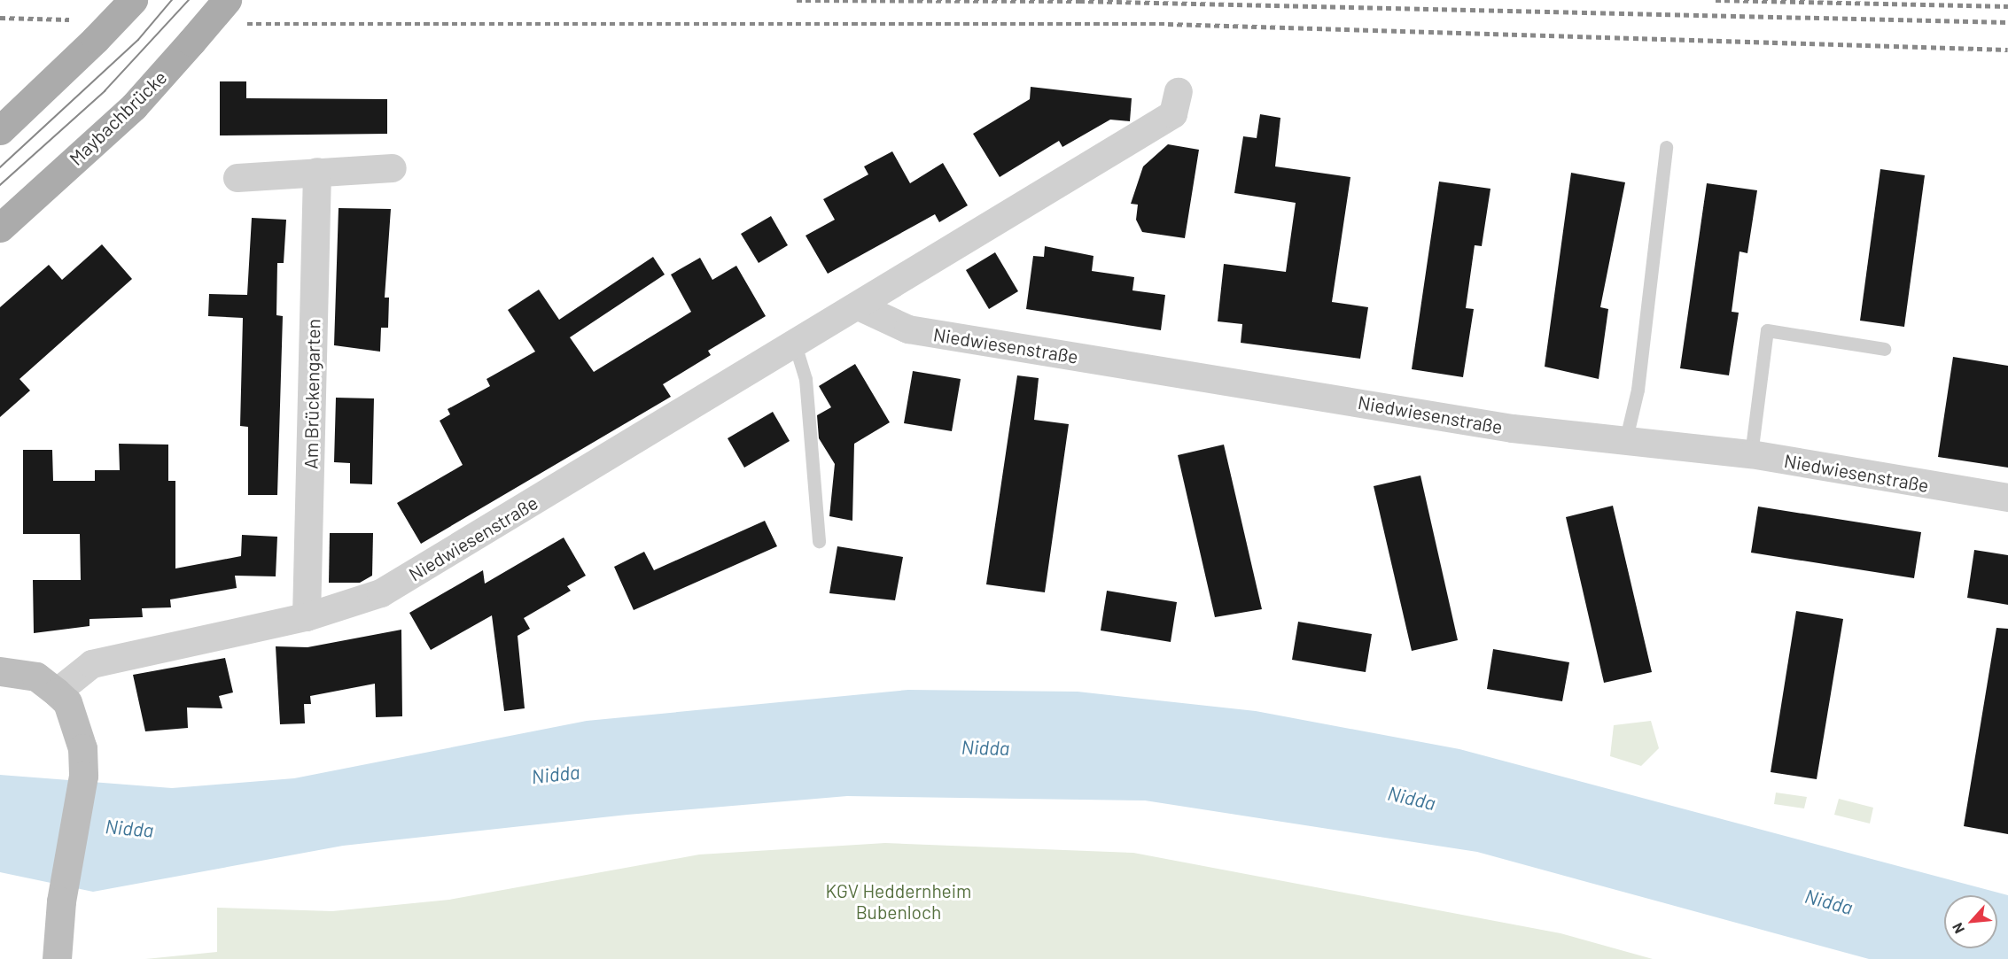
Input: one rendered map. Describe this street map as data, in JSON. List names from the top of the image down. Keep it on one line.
{"streets":{"main road":["Maybachbrücke"],"street":["Niedwiesenstraße","Am Brückengarten"]},"crossings":[["Niedwiesenstraße","Am Brückengarten"]],"water":["Nidda"],"parks":["KGV Heddernheim Bubenloch"],"north":"bottom left"}
